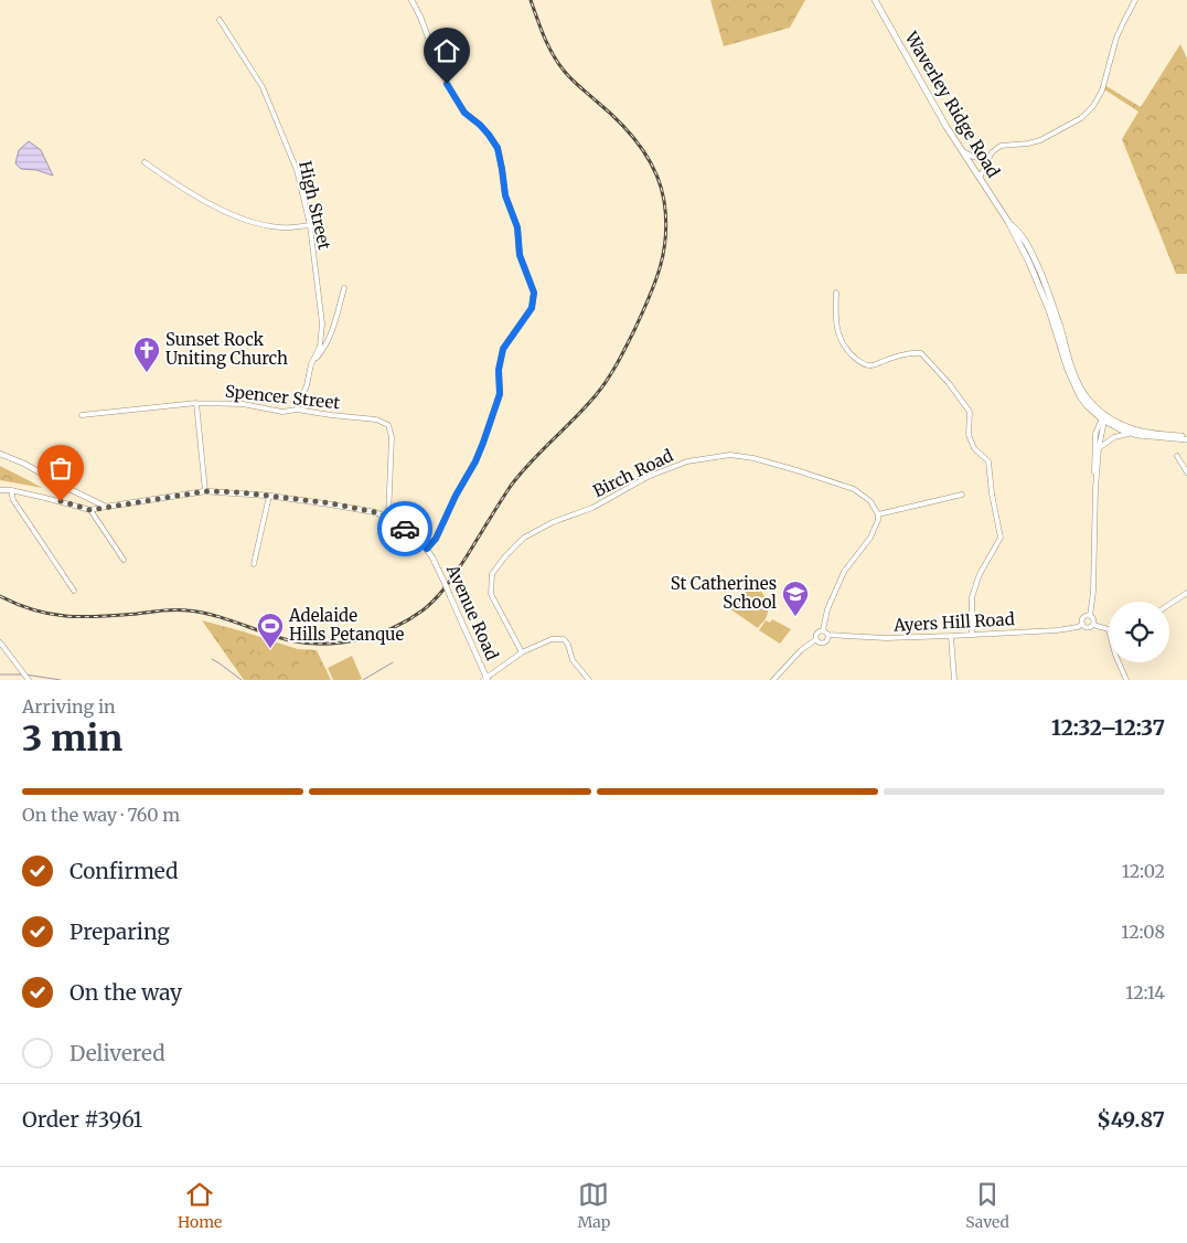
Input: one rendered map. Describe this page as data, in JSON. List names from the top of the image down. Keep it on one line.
{"streets":{"main road":["Waverley Ridge Road"],"street":["High Street","Spencer Street","Birch Road","Avenue Road","Ayers Hill Road"]},"crossings":[["High Street","Spencer Street"],["Spencer Street","Avenue Road"]],"places":{"church":["Sunset Rock Uniting Church"],"school or university":["St Catherines School"],"sports":["Adelaide Hills Petanque"]},"page":{"heading":["3 min","Arriving in","12:32–12:37"],"panel":["Order #3961","$49.87"],"bar":"On the way · 760 m","list":[["Confirmed","12:02"],["Preparing","12:08"],["On the way","12:14"],"Delivered"],"tabs":["Home","Map","Saved"]}}
